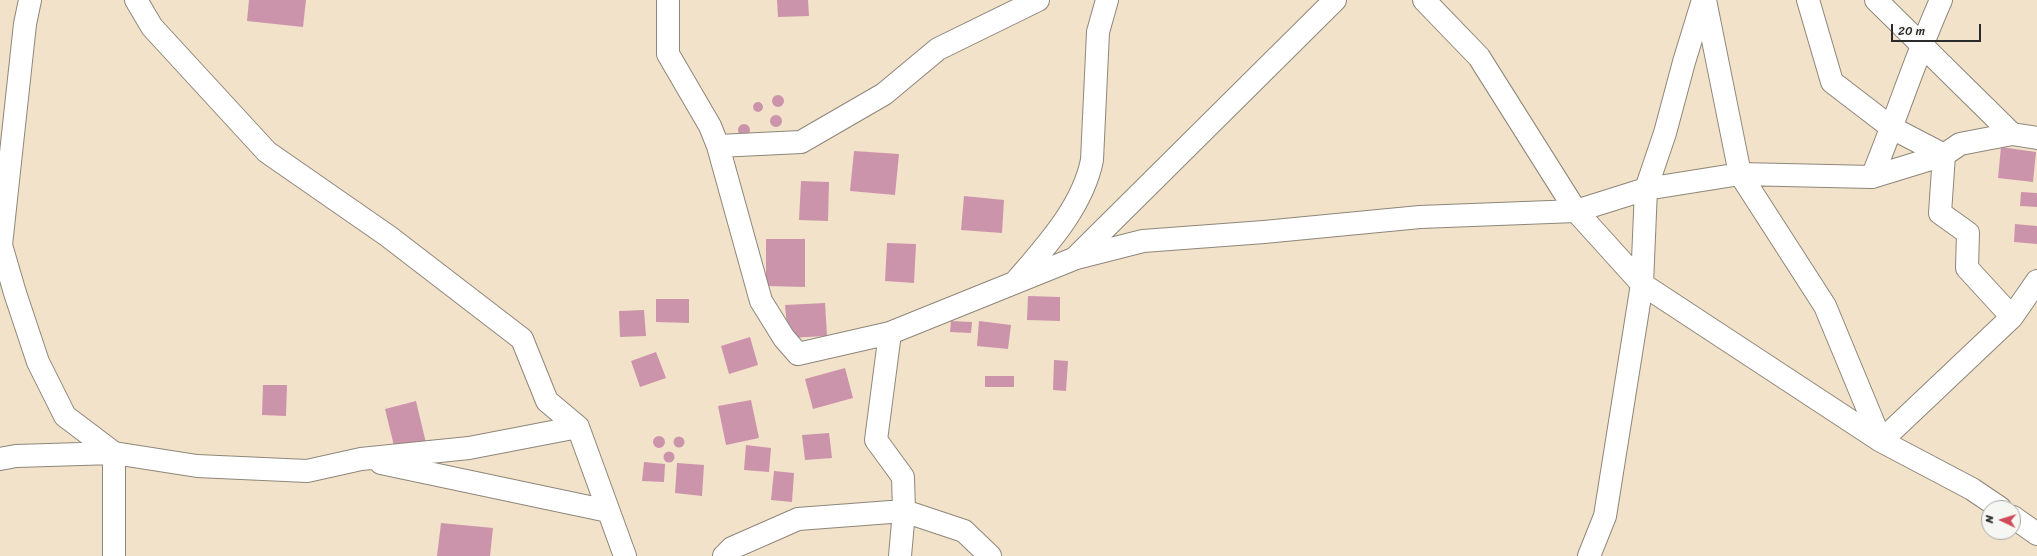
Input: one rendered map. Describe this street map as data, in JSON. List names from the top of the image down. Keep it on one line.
{"scale_bar":"20 m","north":"left"}
